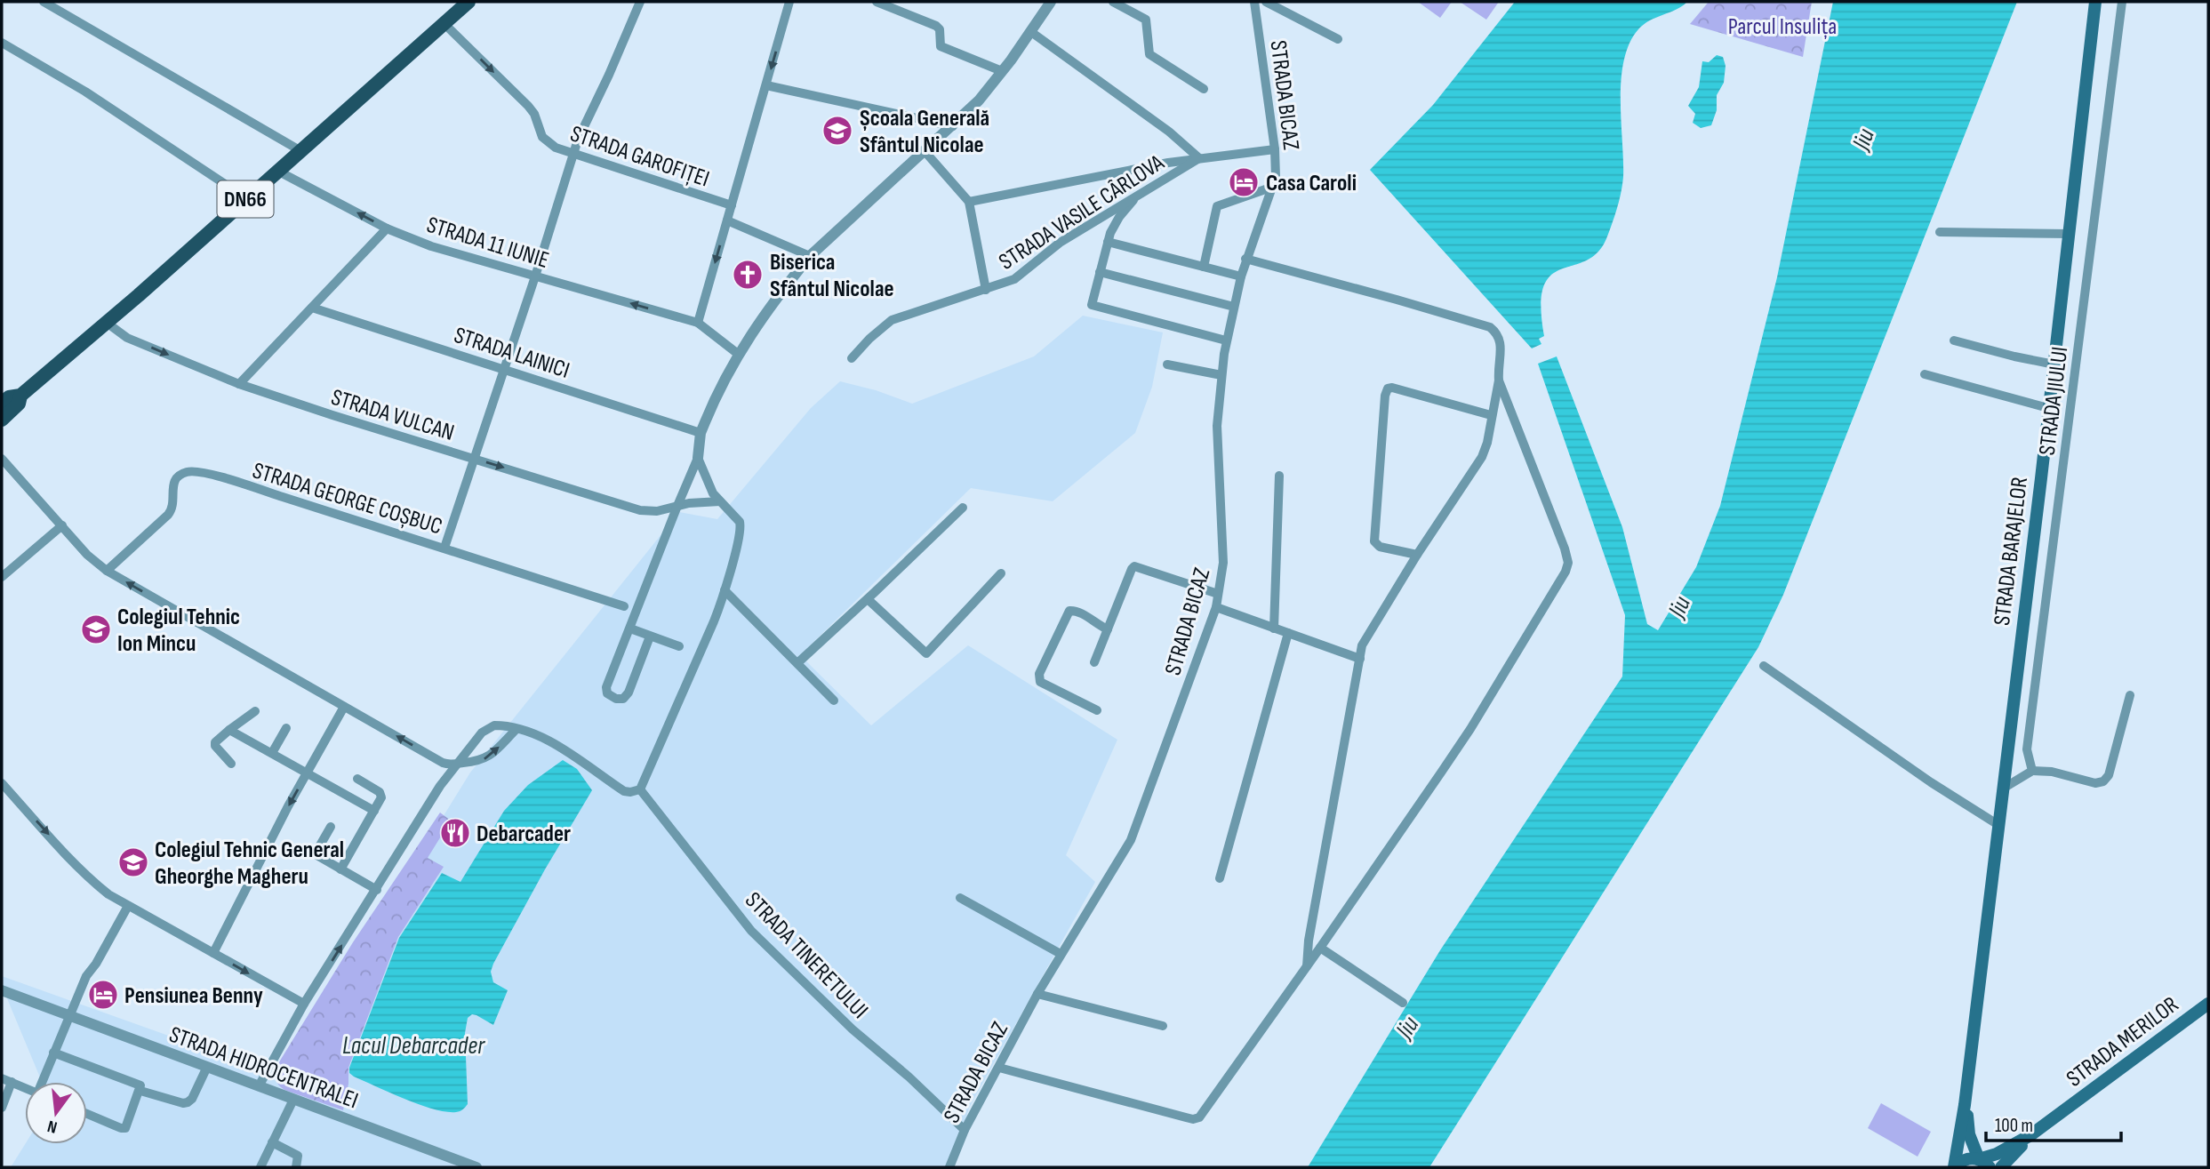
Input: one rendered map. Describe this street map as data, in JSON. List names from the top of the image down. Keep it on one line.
{"streets":{"main road":["DN66","STRADA BARAJELOR","STRADA MERILOR"],"street":["STRADA BICAZ","STRADA GAROFIȚEI","STRADA VASILE CÂRLOVA","STRADA 11 IUNIE","STRADA LAINICI","STRADA JIULUI","STRADA VULCAN","STRADA GEORGE COȘBUC","STRADA TINERETULUI","STRADA HIDROCENTRALEI"]},"crossings":[["STRADA BICAZ","STRADA TINERETULUI"],["STRADA GAROFIȚEI","DN66"],["DN66","STRADA 11 IUNIE"],["DN66","STRADA VULCAN"],["STRADA BARAJELOR","STRADA MERILOR"]],"one_way":["STRADA GAROFIȚEI","STRADA 11 IUNIE","STRADA VULCAN"],"water":["Jiu","Lacul Debarcader"],"parks":["Parcul Insulița"],"places":{"school or university":["Școala Generală Sfântul Nicolae","Colegiul Tehnic Ion Mincu","Colegiul Tehnic General Gheorghe Magheru"],"hotel":["Casa Caroli","Pensiunea Benny"],"church":["Biserica Sfântul Nicolae"],"restaurant":["Debarcader"]},"scale_bar":"100 m","north":"bottom"}
